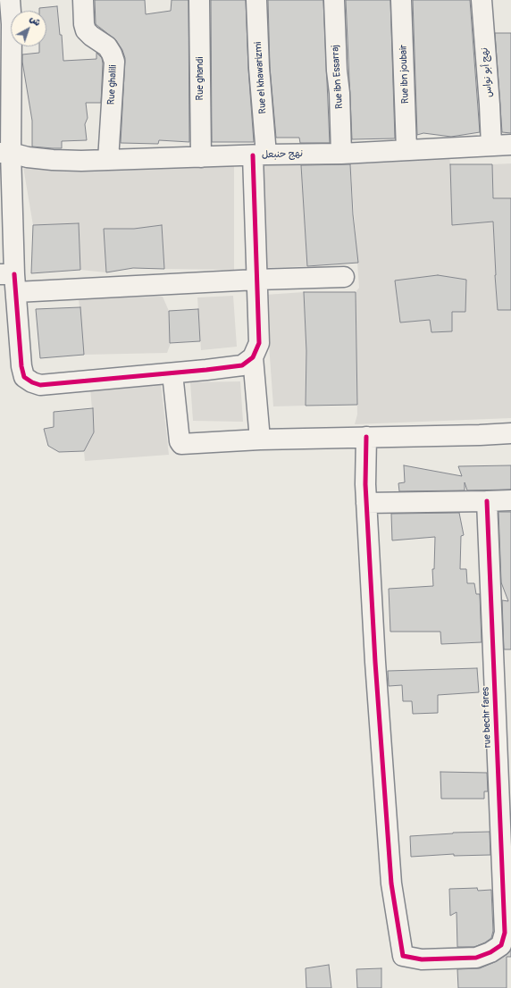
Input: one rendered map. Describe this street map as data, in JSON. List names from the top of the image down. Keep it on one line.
{"streets":{"street":["نهج أبو نواس","Rue ibn joubair","Rue ibn Essarraj","Rue el khawarizmi","Rue ghandi","Rue ghalili","نهج حنبعل","rue bechr fares"]},"crossings":[["نهج أبو نواس","نهج حنبعل"],["Rue ibn joubair","نهج حنبعل"],["Rue ibn Essarraj","نهج حنبعل"],["Rue el khawarizmi","نهج حنبعل"],["Rue ghandi","نهج حنبعل"],["Rue ghalili","نهج حنبعل"]],"north":"top right"}
